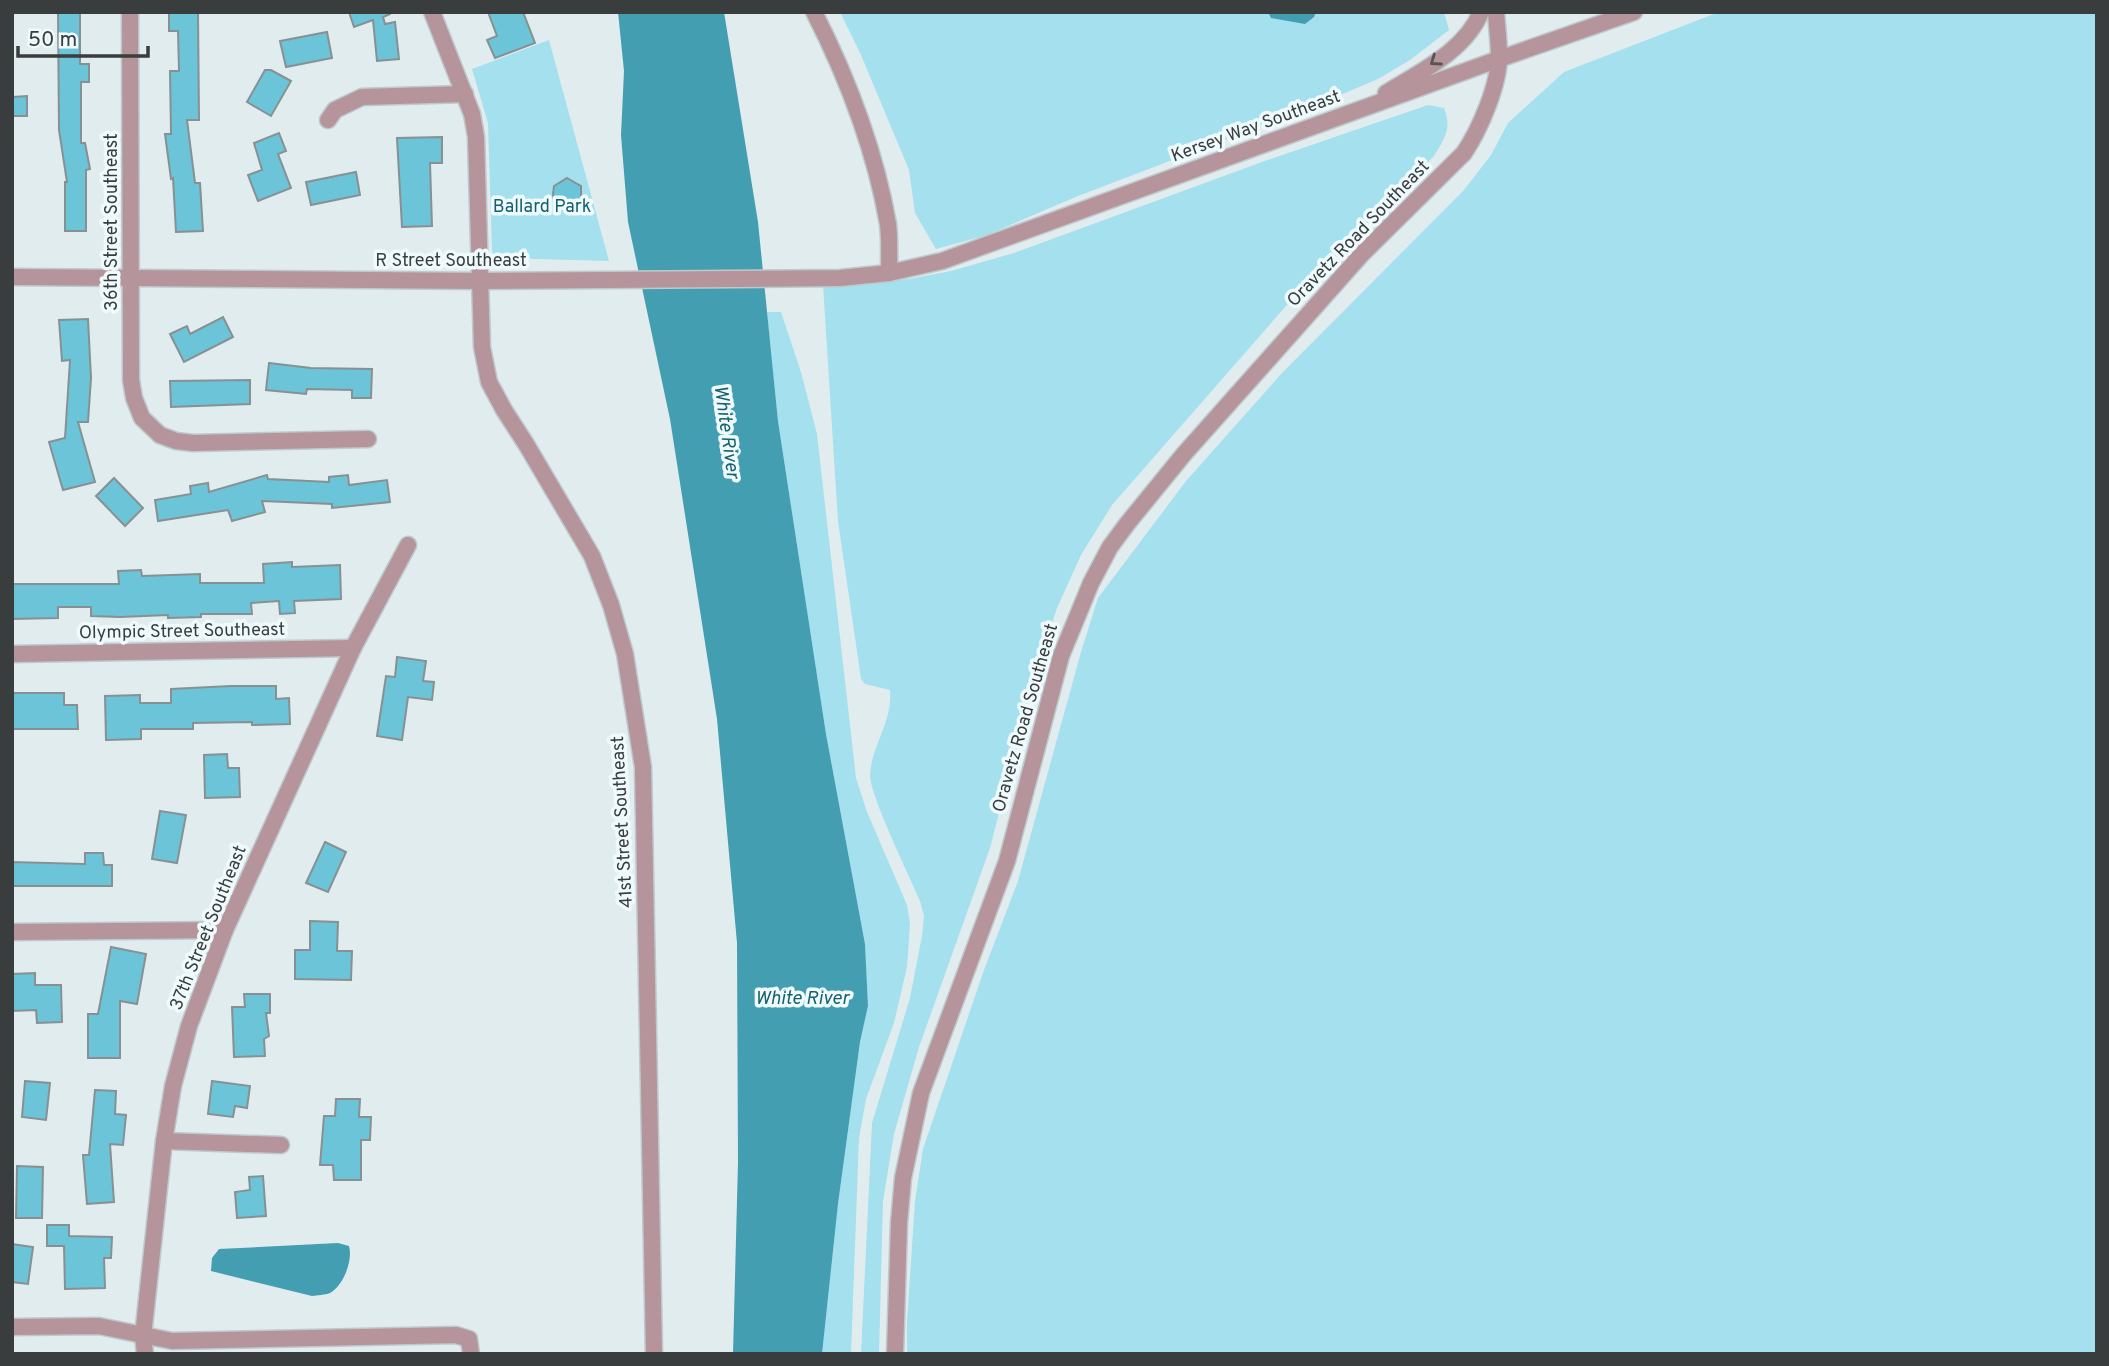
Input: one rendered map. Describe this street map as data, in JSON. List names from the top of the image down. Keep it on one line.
{"streets":{"street":["Kersey Way Southeast","36th Street Southeast","Oravetz Road Southeast","R Street Southeast","Olympic Street Southeast","41st Street Southeast","37th Street Southeast"]},"crossings":[["Kersey Way Southeast","Oravetz Road Southeast"],["Kersey Way Southeast","R Street Southeast"],["36th Street Southeast","R Street Southeast"],["R Street Southeast","41st Street Southeast"],["Olympic Street Southeast","37th Street Southeast"]],"water":["White River"],"parks":["Ballard Park"],"scale_bar":"50 m"}
